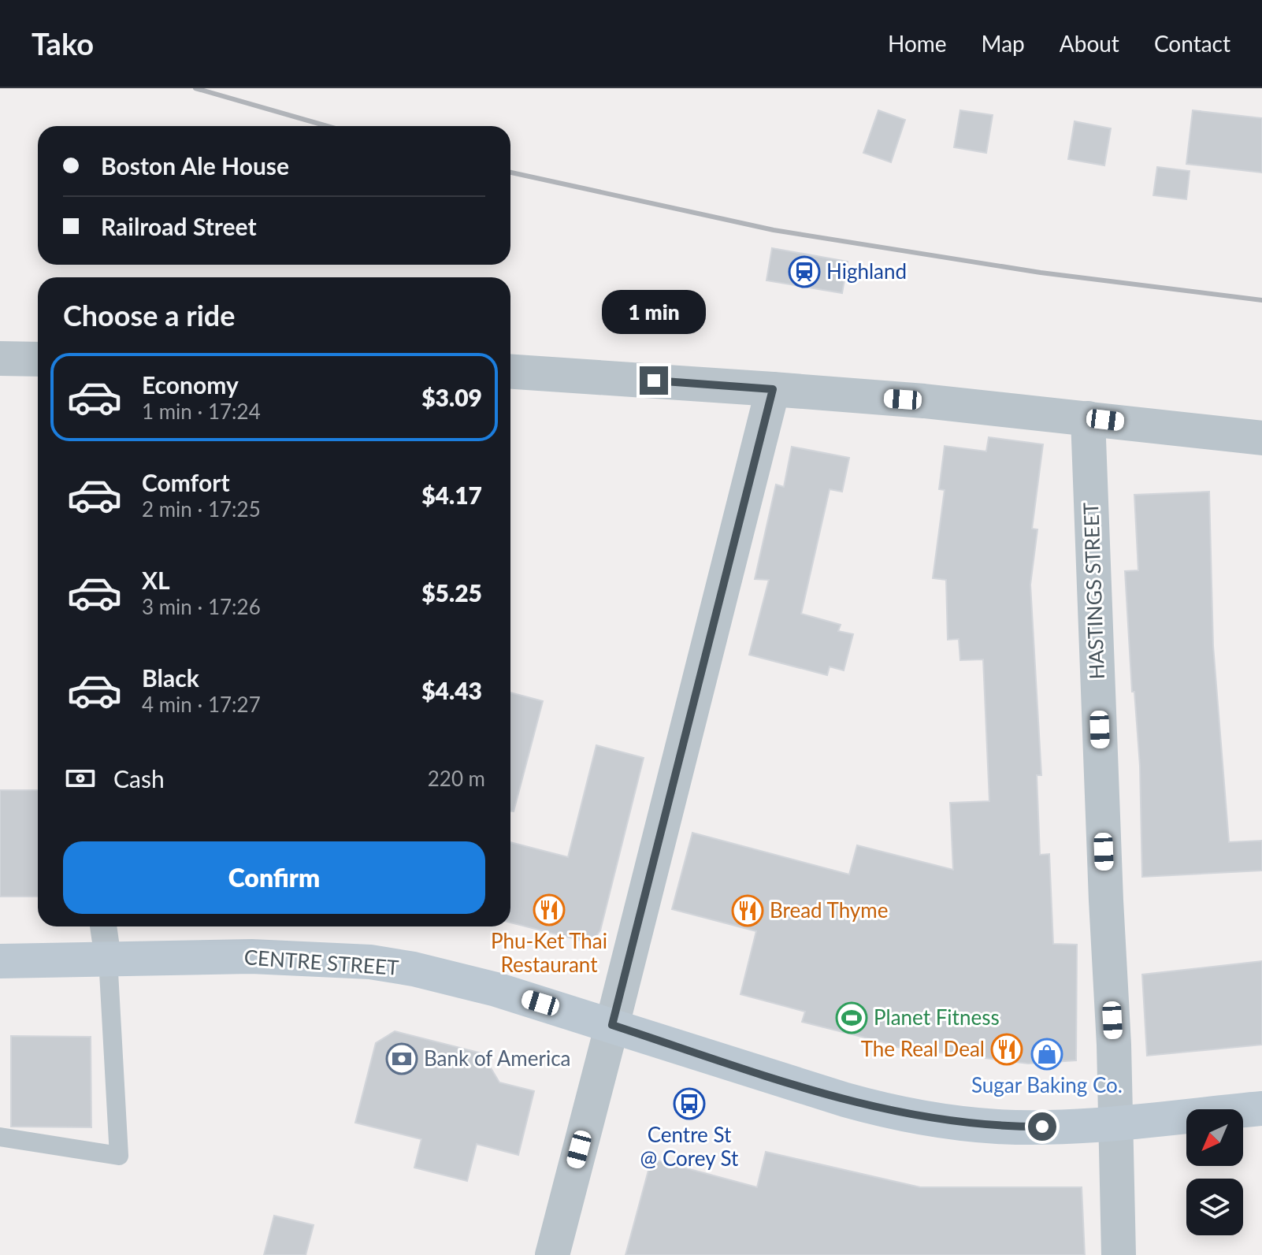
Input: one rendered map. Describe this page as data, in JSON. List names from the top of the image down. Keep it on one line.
{"streets":{"main road":["CENTRE STREET"],"street":["HASTINGS STREET"]},"crossings":[["HASTINGS STREET","CENTRE STREET"]],"places":{"station":["Highland"],"restaurant":["Phu-Ket Thai Restaurant","Bread Thyme","The Real Deal"],"sports":["Planet Fitness"],"shop":["Sugar Baking Co."],"bank":["Bank of America"],"bus stop":["Centre St @ Corey St"]},"north":"bottom left","page":{"header":"Tako","nav":["Home","Map","About","Contact"],"banner":["Boston Ale House","Railroad Street"],"heading":"Choose a ride","bubble":"1 min","list":[{"name":"Economy","note":"1 min · 17:24","value":"$3.09"},{"name":"Comfort","note":"2 min · 17:25","value":"$4.17"},{"name":"XL","note":"3 min · 17:26","value":"$5.25"},{"name":"Black","note":"4 min · 17:27","value":"$4.43"}],"pay":["Cash","220 m"],"buttons":"Confirm"}}
